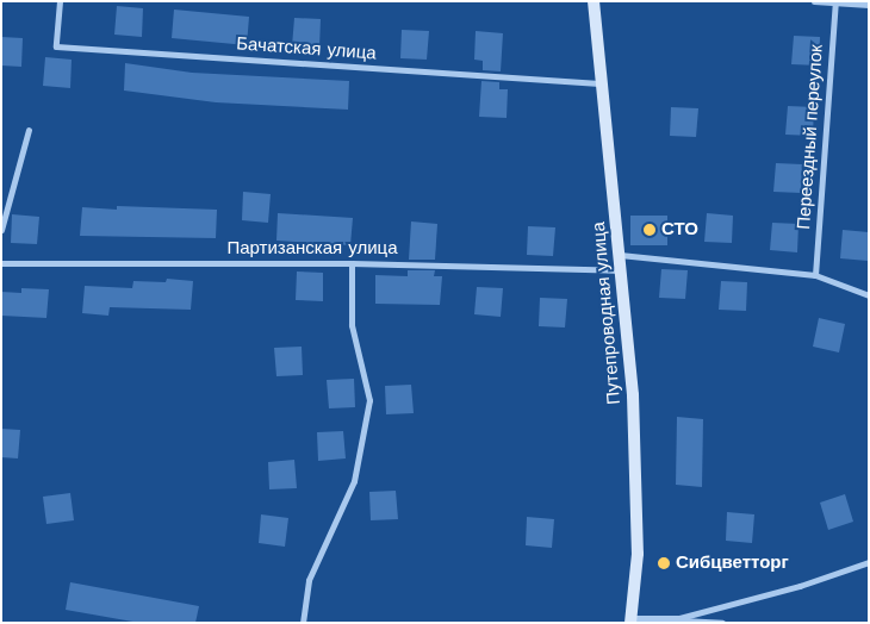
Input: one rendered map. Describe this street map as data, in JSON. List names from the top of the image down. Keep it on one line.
{"streets":{"main road":["Путепроводная улица"],"street":["Бачатская улица","Переездный переулок","Партизанская улица"]},"crossings":[["Бачатская улица","Путепроводная улица"],["Партизанская улица","Путепроводная улица"]],"places":["СТО","Сибцветторг"]}
